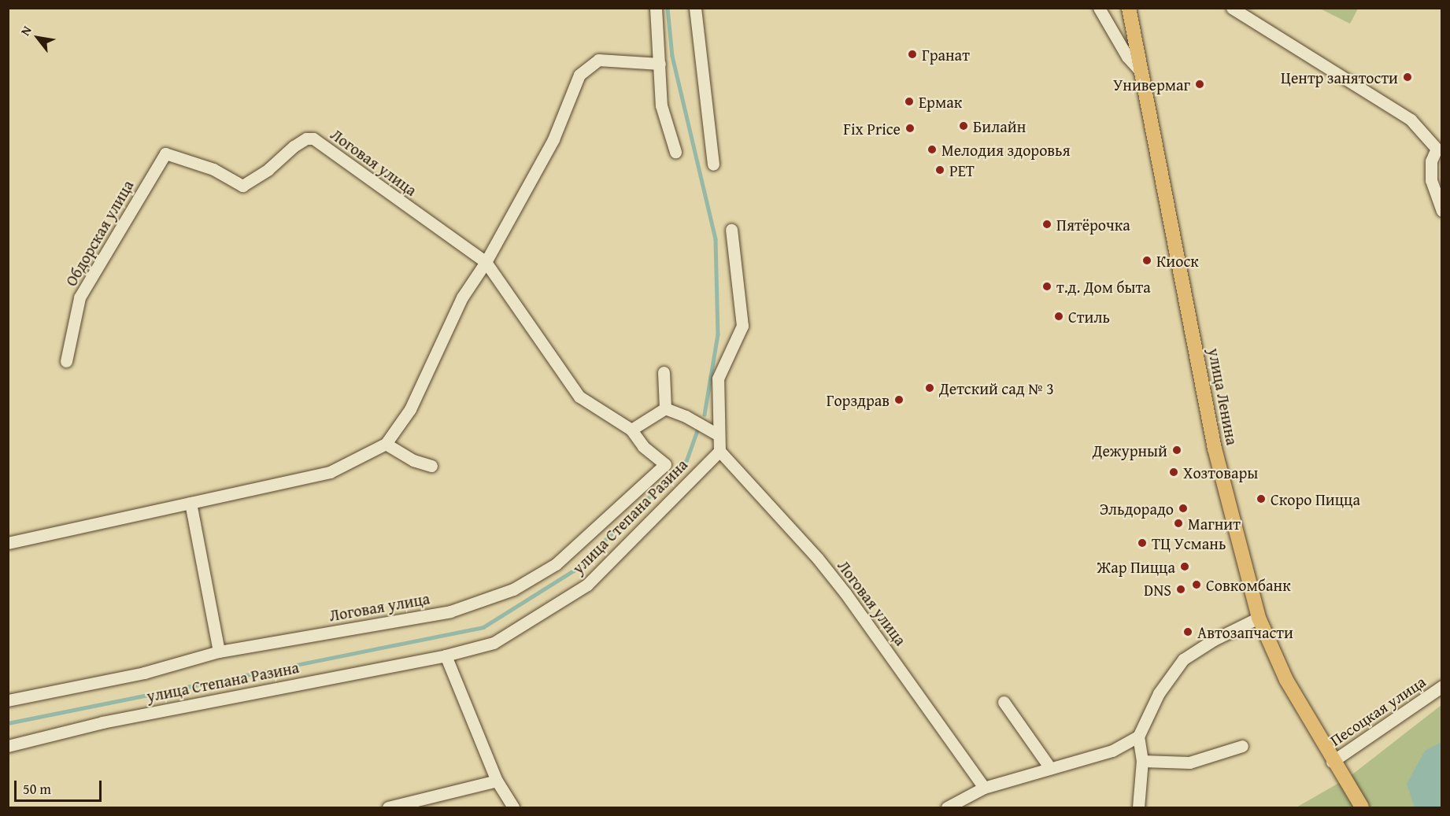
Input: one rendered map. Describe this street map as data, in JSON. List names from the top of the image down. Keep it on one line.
{"streets":{"main road":["улица Ленина"],"street":["Логовая улица","Обдорская улица","улица Степана Разина","Песоцкая улица"]},"crossings":[["Логовая улица","Обдорская улица"],["Логовая улица","улица Степана Разина"],["улица Ленина","Песоцкая улица"]],"places":["Гранат","Центр занятости","Универмаг","Ермак","Билайн","Fix Price","Мелодия здоровья","РЕТ","Пятёрочка","Киоск","т.д. Дом быта","Стиль","Детский сад № 3","Горздрав","Дежурный","Хозтовары","Скоро Пицца","Эльдорадо","Магнит","ТЦ Усмань","Жар Пицца","Совкомбанк","DNS","Автозапчасти"],"scale_bar":"50 m","north":"top left"}
